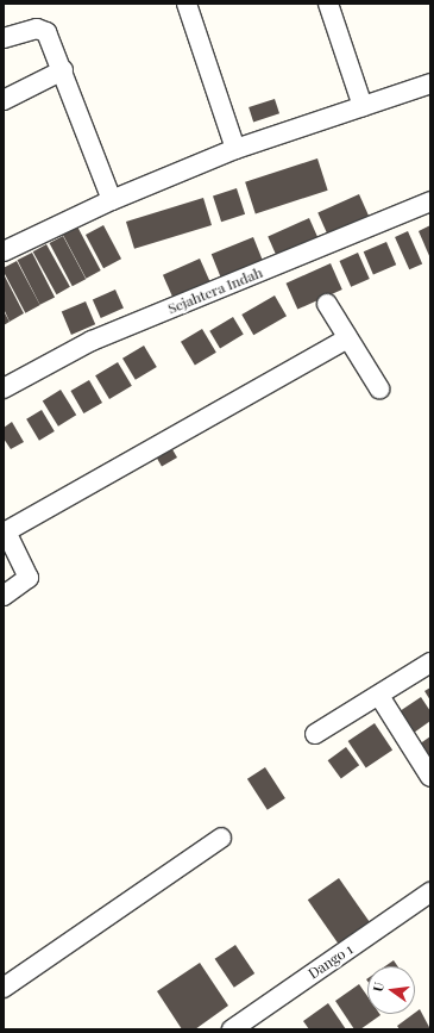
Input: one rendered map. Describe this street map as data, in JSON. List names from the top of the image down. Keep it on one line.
{"streets":{"street":["Sejahtera Indah","Dango 1"]},"north":"left"}
